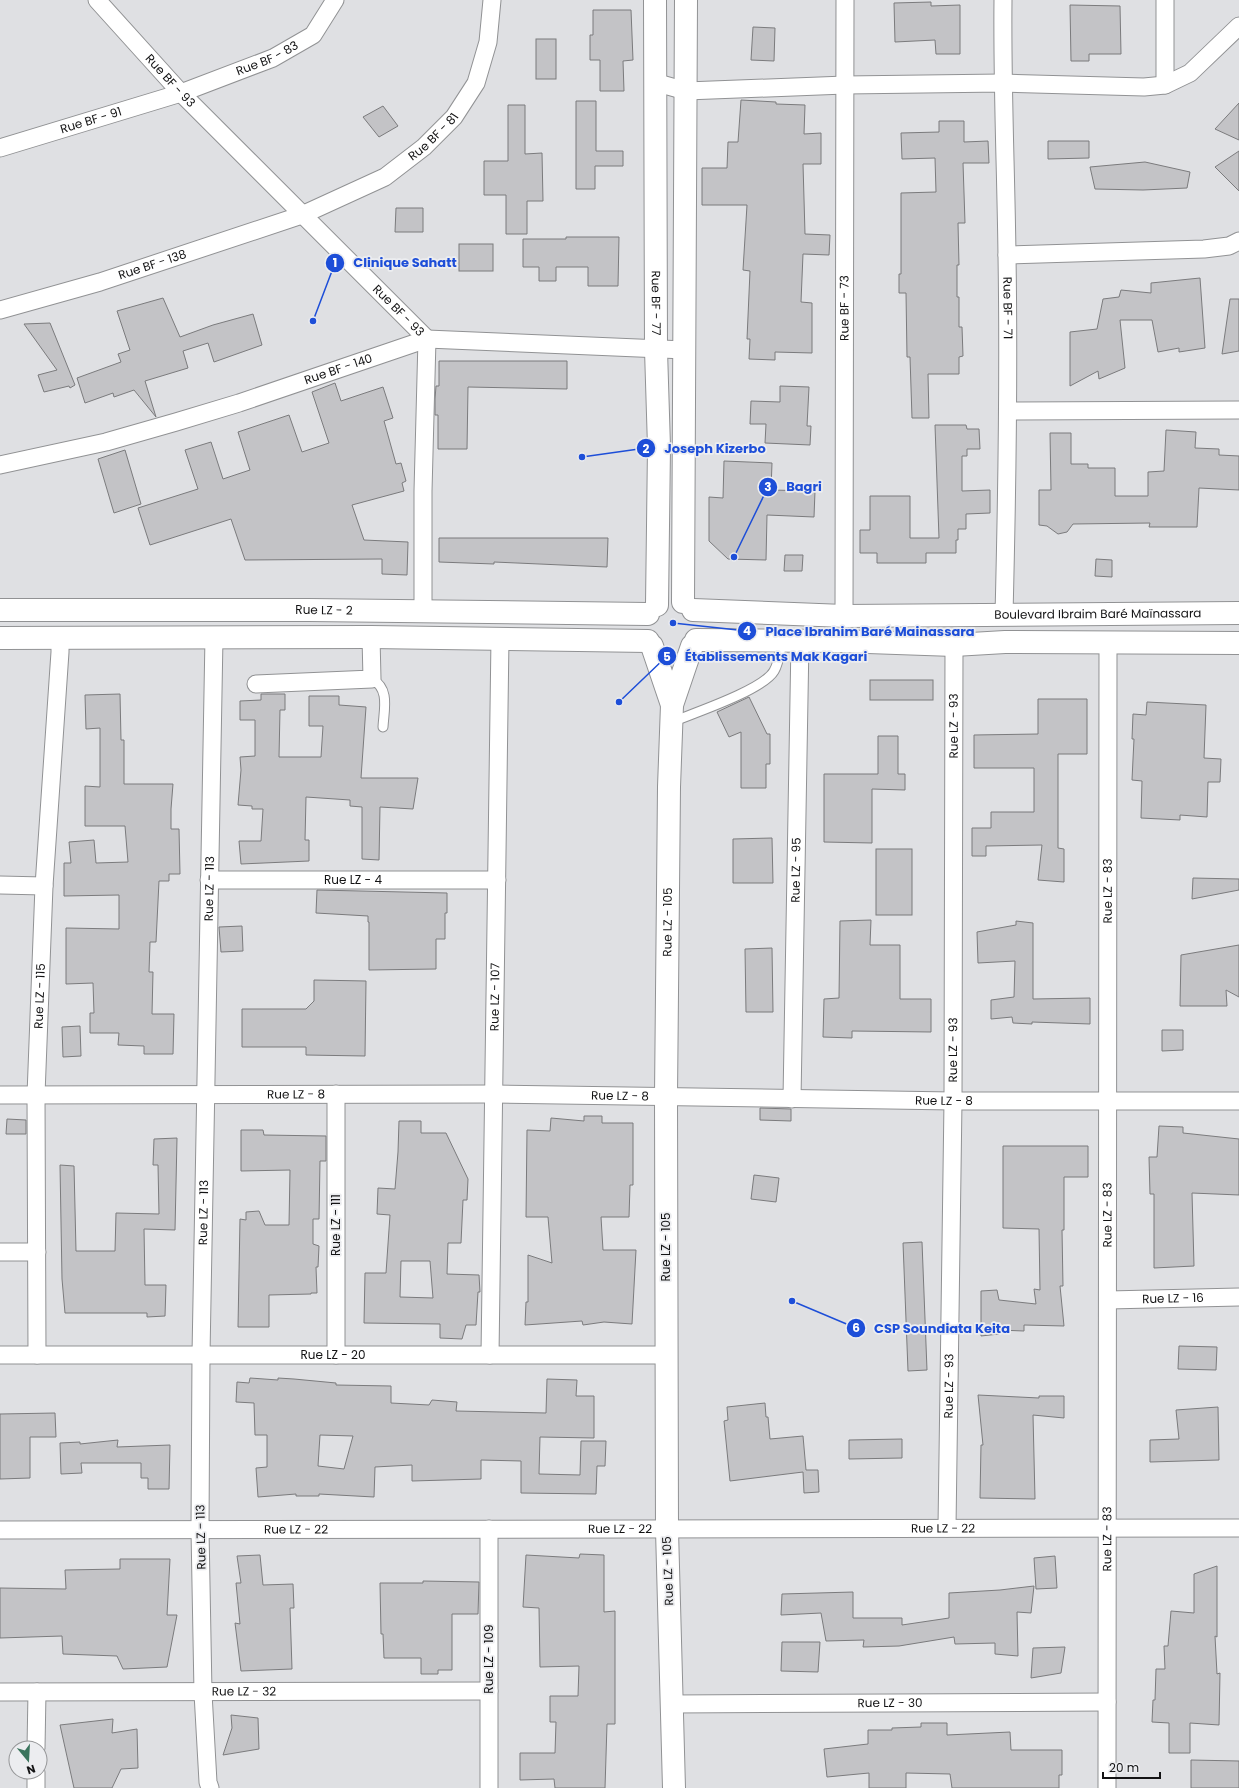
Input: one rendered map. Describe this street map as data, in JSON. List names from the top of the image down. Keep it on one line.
{"streets":{"main road":["Rue BF - 77","Rue LZ - 2","Boulevard Ibraim Baré Maïnassara","Rue LZ - 105"],"street":["Rue BF - 83","Rue BF - 93","Rue BF - 91","Rue BF - 81","Rue BF - 138","Rue BF - 73","Rue BF - 71","Rue BF - 140","Rue LZ - 93","Rue LZ - 95","Rue LZ - 4","Rue LZ - 113","Rue LZ - 83","Rue LZ - 115","Rue LZ - 107","Rue LZ - 8","Rue LZ - 111","Rue LZ - 16","Rue LZ - 20","Rue LZ - 22","Rue LZ - 109","Rue LZ - 32","Rue LZ - 30"]},"crossings":[["Rue BF - 83","Rue BF - 93"],["Rue BF - 83","Rue BF - 91"],["Rue BF - 93","Rue BF - 91"],["Rue BF - 93","Rue BF - 81"],["Rue BF - 93","Rue BF - 138"],["Rue BF - 93","Rue BF - 140"],["Rue BF - 93","Rue LZ - 2"],["Rue BF - 81","Rue BF - 138"],["Rue BF - 77","Rue BF - 140"],["Rue BF - 77","Rue LZ - 2"],["Rue BF - 77","Boulevard Ibraim Baré Maïnassara"],["Rue BF - 77","Rue LZ - 105"],["Rue BF - 73","Boulevard Ibraim Baré Maïnassara"],["Rue BF - 71","Boulevard Ibraim Baré Maïnassara"],["Rue LZ - 2","Boulevard Ibraim Baré Maïnassara"],["Rue LZ - 2","Rue LZ - 105"],["Boulevard Ibraim Baré Maïnassara","Rue LZ - 105"],["Rue LZ - 93","Rue LZ - 8"],["Rue LZ - 93","Rue LZ - 22"],["Rue LZ - 95","Rue LZ - 8"],["Rue LZ - 4","Rue LZ - 113"],["Rue LZ - 4","Rue LZ - 107"],["Rue LZ - 113","Rue LZ - 8"],["Rue LZ - 113","Rue LZ - 20"],["Rue LZ - 113","Rue LZ - 22"],["Rue LZ - 113","Rue LZ - 32"],["Rue LZ - 83","Rue LZ - 8"],["Rue LZ - 83","Rue LZ - 16"],["Rue LZ - 83","Rue LZ - 22"],["Rue LZ - 83","Rue LZ - 30"],["Rue LZ - 105","Rue LZ - 8"],["Rue LZ - 105","Rue LZ - 20"],["Rue LZ - 105","Rue LZ - 22"],["Rue LZ - 105","Rue LZ - 30"],["Rue LZ - 115","Rue LZ - 8"],["Rue LZ - 115","Rue LZ - 20"],["Rue LZ - 107","Rue LZ - 8"],["Rue LZ - 107","Rue LZ - 20"],["Rue LZ - 8","Rue LZ - 111"],["Rue LZ - 111","Rue LZ - 20"],["Rue LZ - 22","Rue LZ - 109"],["Rue LZ - 109","Rue LZ - 32"]],"places":["Clinique Sahatt","Joseph Kizerbo","Bagri","Place Ibrahim Baré Mainassara","Établissements Mak Kagari","CSP Soundiata Keita"],"scale_bar":"20 m","north":"bottom"}
